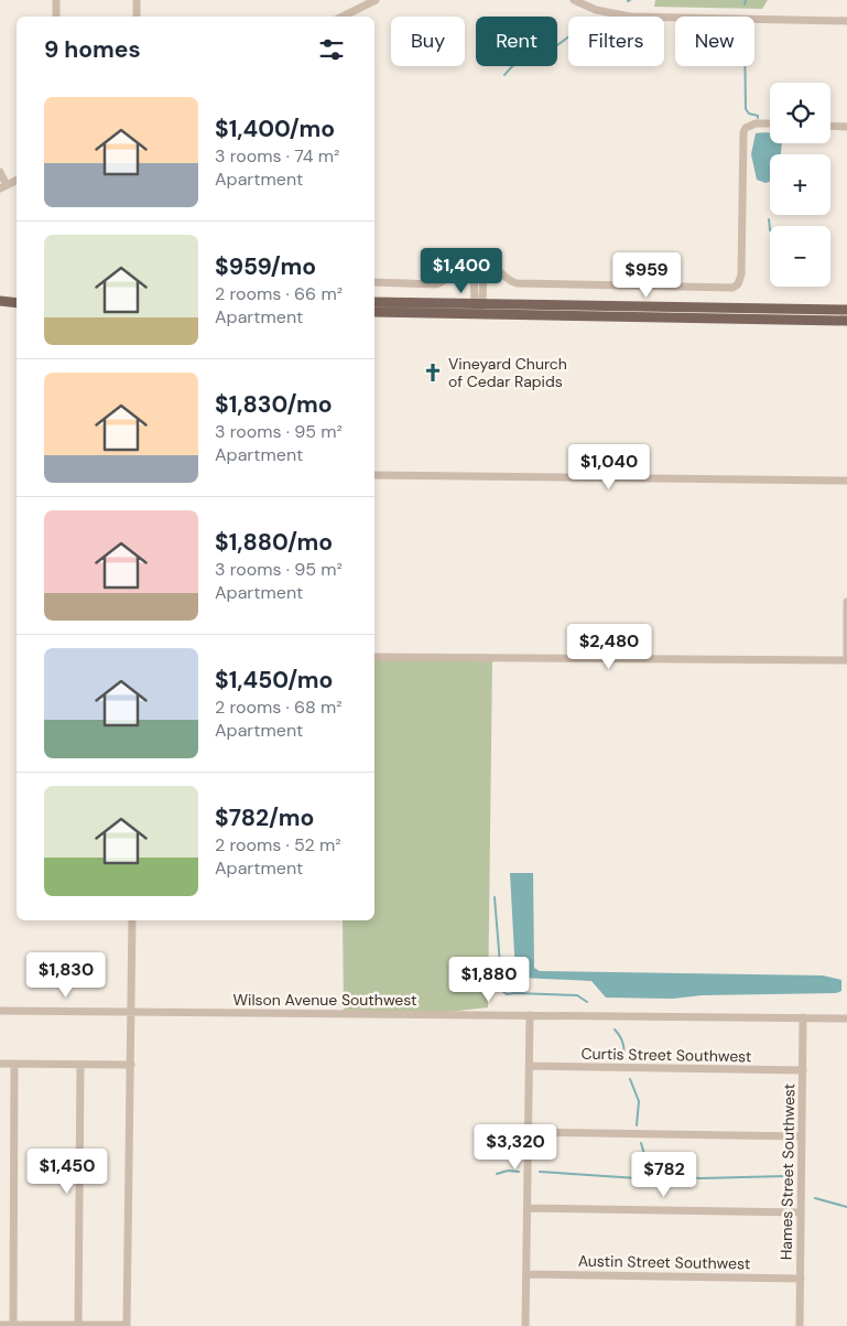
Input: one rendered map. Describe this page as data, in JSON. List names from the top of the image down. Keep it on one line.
{"streets":{"street":["Wilson Avenue Southwest","Curtis Street Southwest","Hames Street Southwest","Austin Street Southwest"]},"crossings":[["Wilson Avenue Southwest","Hames Street Southwest"],["Curtis Street Southwest","Hames Street Southwest"],["Hames Street Southwest","Austin Street Southwest"]],"places":{"church":["Vineyard Church of Cedar Rapids"]},"page":{"chip":["Buy","Rent","Filters","New"],"heading":"9 homes","map_buttons":["+","−"],"list":[{"name":"$1,400/mo","note":"3 rooms · 74 m² · Apartment"},{"name":"$959/mo","note":"2 rooms · 66 m² · Apartment"},{"name":"$1,830/mo","note":"3 rooms · 95 m² · Apartment"},{"name":"$1,880/mo","note":"3 rooms · 95 m² · Apartment"},{"name":"$1,450/mo","note":"2 rooms · 68 m² · Apartment"},{"name":"$782/mo","note":"2 rooms · 52 m² · Apartment"}],"price":["$1,400","$959","$1,040","$2,480","$1,830","$1,880","$3,320","$1,450","$782"]}}
